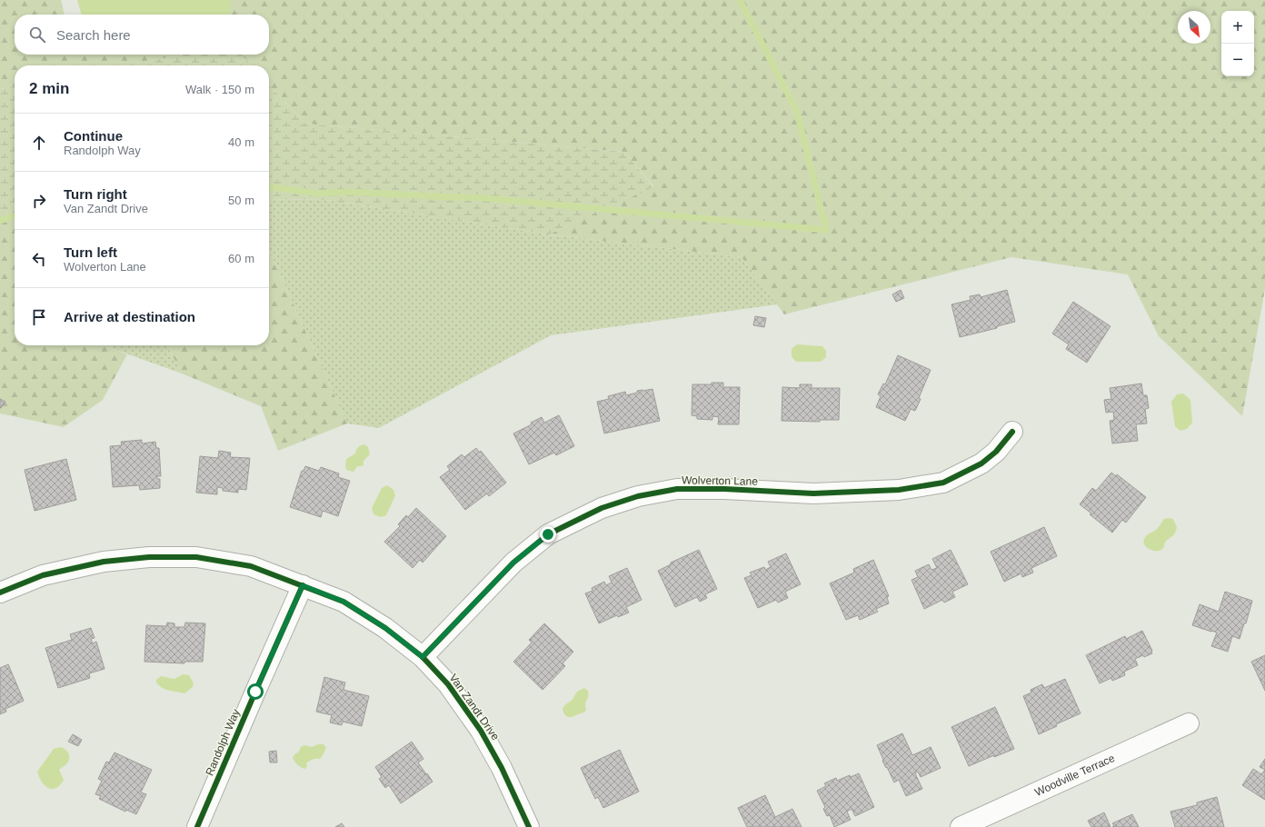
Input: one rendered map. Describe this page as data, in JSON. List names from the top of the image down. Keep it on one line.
{"streets":{"street":["Wolverton Lane","Van Zandt Drive","Randolph Way","Woodville Terrace"]},"crossings":[["Wolverton Lane","Van Zandt Drive"],["Van Zandt Drive","Randolph Way"]],"north":"bottom right","page":{"map_buttons":["+","−"],"search":"Search here","heading":["2 min","Walk · 150 m"],"list":[["Continue","Randolph Way","40 m"],["Turn right","Van Zandt Drive","50 m"],["Turn left","Wolverton Lane","60 m"],"Arrive at destination"]}}
